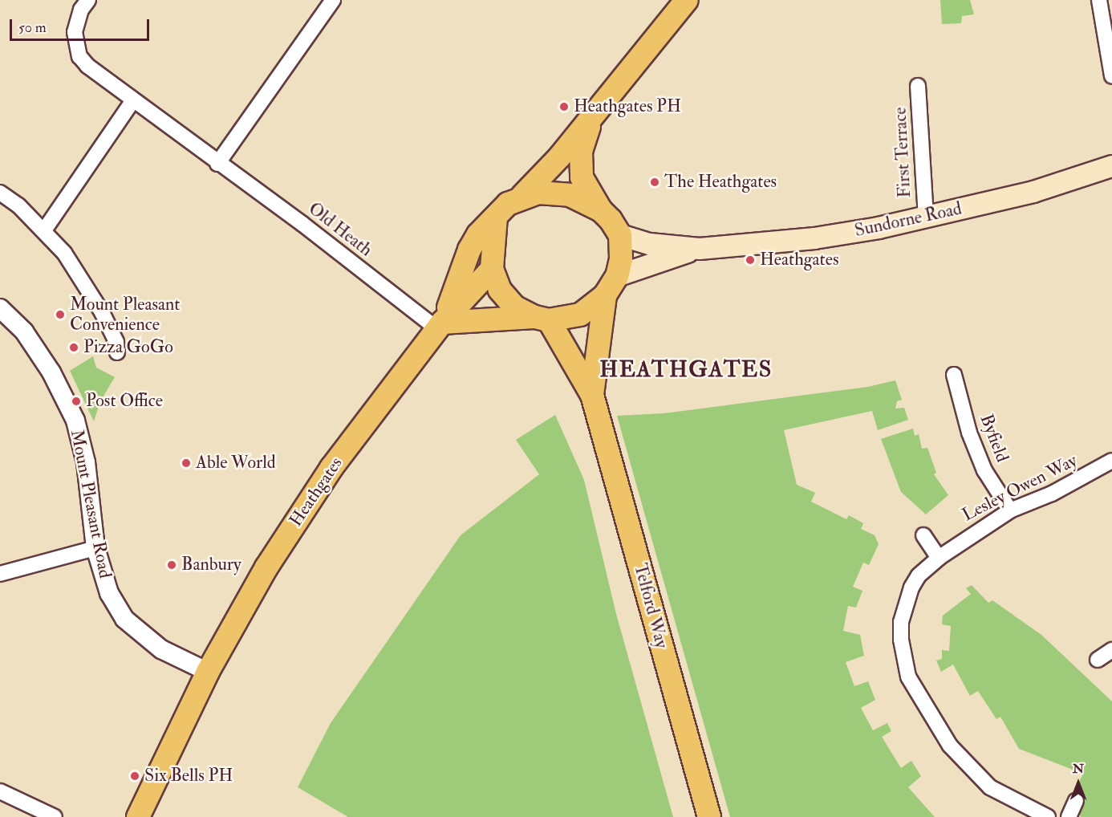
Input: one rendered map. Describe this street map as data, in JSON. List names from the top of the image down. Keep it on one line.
{"streets":{"main road":["Sundorne Road","Heathgates","Telford Way"],"street":["First Terrace","Old Heath","Byfield","Lesley Owen Way","Mount Pleasant Road"]},"crossings":[["First Terrace","Sundorne Road"],["Sundorne Road","Heathgates"],["Sundorne Road","Telford Way"],["Old Heath","Heathgates"],["Byfield","Lesley Owen Way"],["Heathgates","Mount Pleasant Road"],["Heathgates","Telford Way"]],"districts":["HEATHGATES"],"places":["Heathgates PH","The Heathgates","Heathgates","Mount Pleasant Convenience","Pizza GoGo","Post Office","Able World","Banbury","Six Bells PH"],"scale_bar":"50 m","north":"top"}
